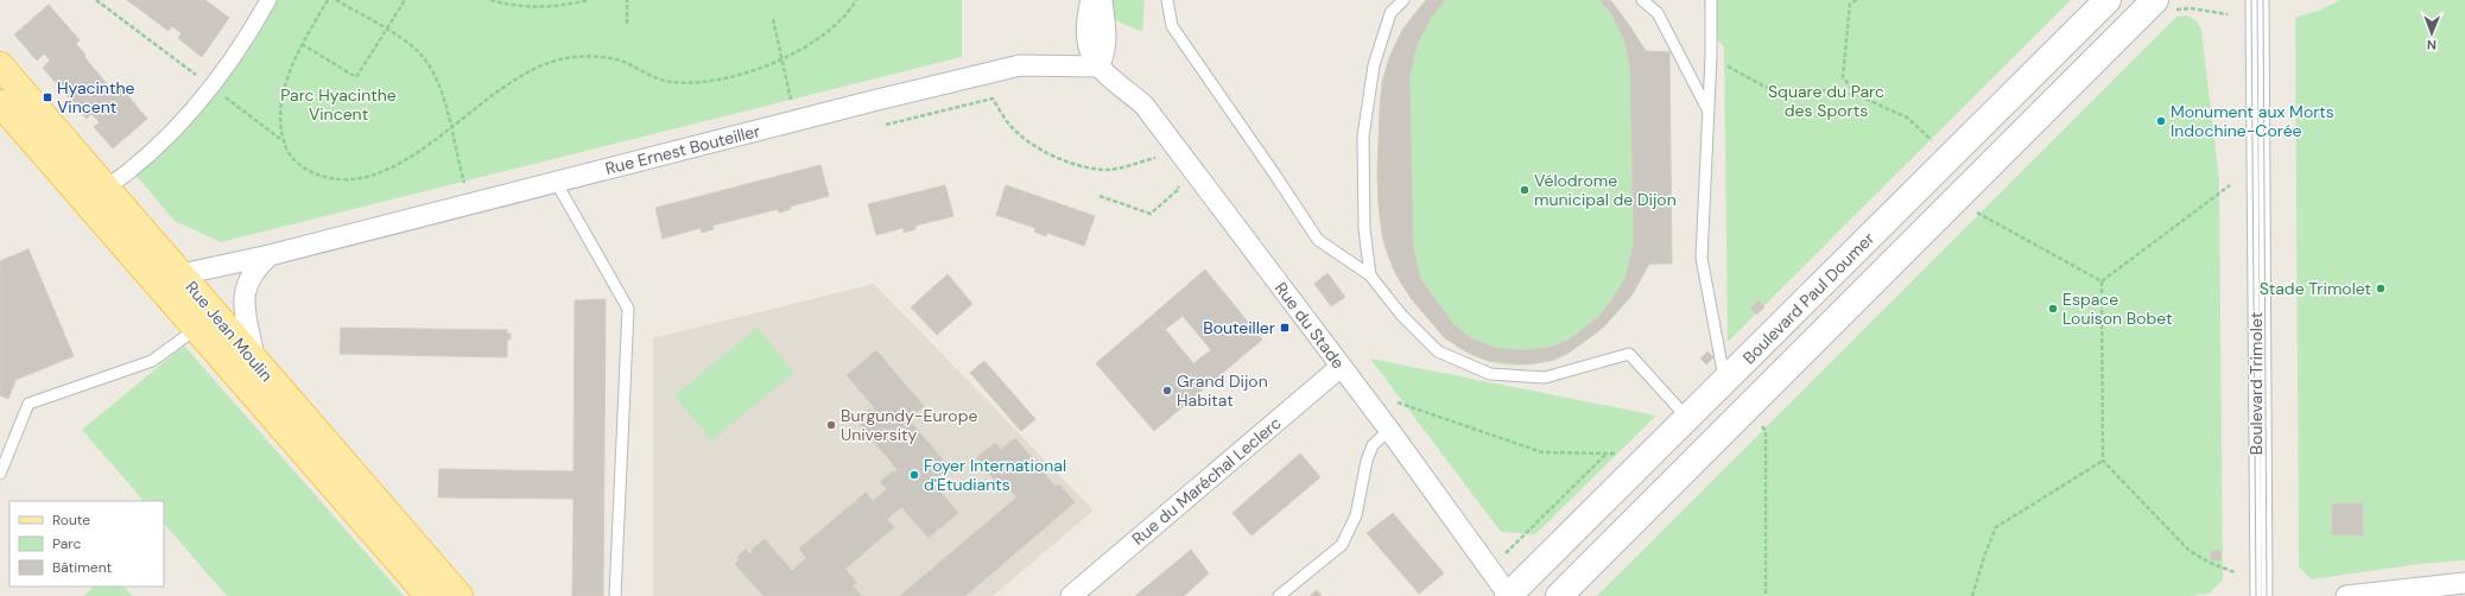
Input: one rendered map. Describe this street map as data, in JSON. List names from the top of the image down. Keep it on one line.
{"streets":{"main road":["Boulevard Paul Doumer","Rue Jean Moulin"],"street":["Rue Ernest Bouteiller","Rue du Stade","Rue du Maréchal Leclerc"],"lane":["Boulevard Trimolet"]},"crossings":[["Rue Ernest Bouteiller","Rue du Stade"],["Rue Ernest Bouteiller","Rue Jean Moulin"],["Boulevard Paul Doumer","Rue du Stade"],["Rue du Stade","Rue du Maréchal Leclerc"]],"parks":["Square du Parc des Sports","Parc Hyacinthe Vincent"],"places":{"transit":["Hyacinthe Vincent","Bouteiller"],"other":["Monument aux Morts Indochine-Corée","Vélodrome municipal de Dijon","Stade Trimolet","Espace Louison Bobet","Grand Dijon Habitat","Burgundy-Europe University","Foyer International d'Etudiants"]},"legend":["Route","Parc","Bâtiment"],"north":"bottom"}
